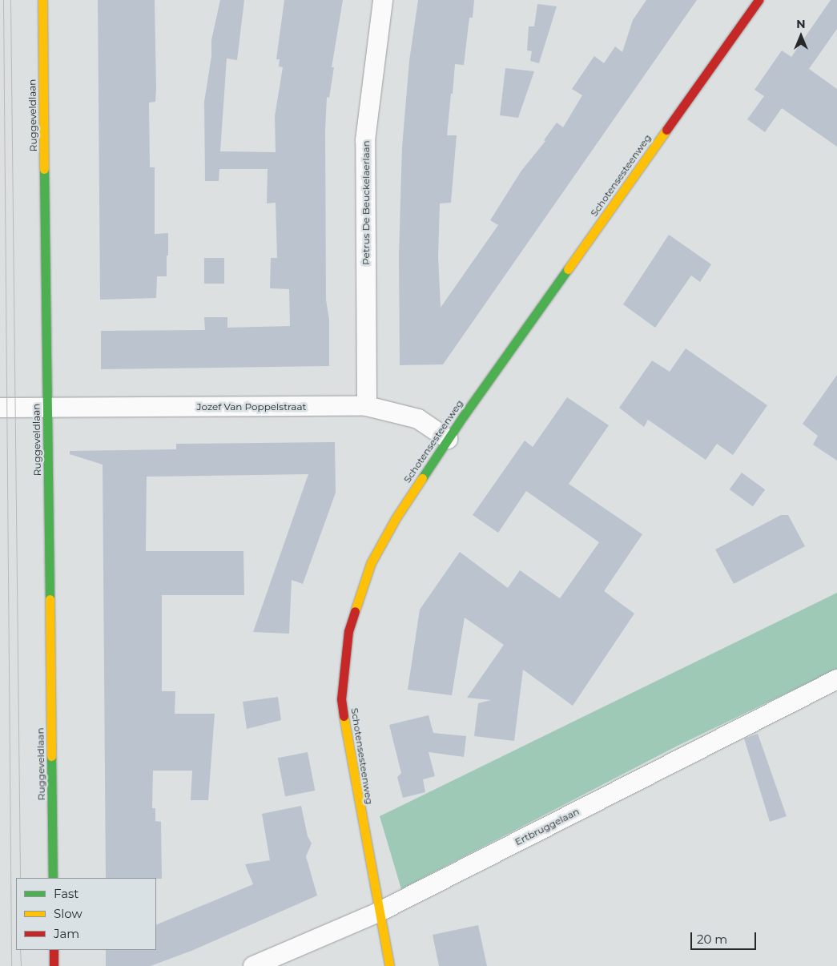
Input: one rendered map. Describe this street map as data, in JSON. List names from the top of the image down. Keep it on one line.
{"streets":{"street":["Ruggeveldlaan","Schotensesteenweg","Petrus De Beuckelaerlaan","Jozef Van Poppelstraat","Ertbruggelaan"]},"crossings":[["Ruggeveldlaan","Jozef Van Poppelstraat"],["Schotensesteenweg","Jozef Van Poppelstraat"],["Schotensesteenweg","Ertbruggelaan"],["Petrus De Beuckelaerlaan","Jozef Van Poppelstraat"]],"legend":["Fast","Slow","Jam"],"scale_bar":"20 m","north":"top"}
